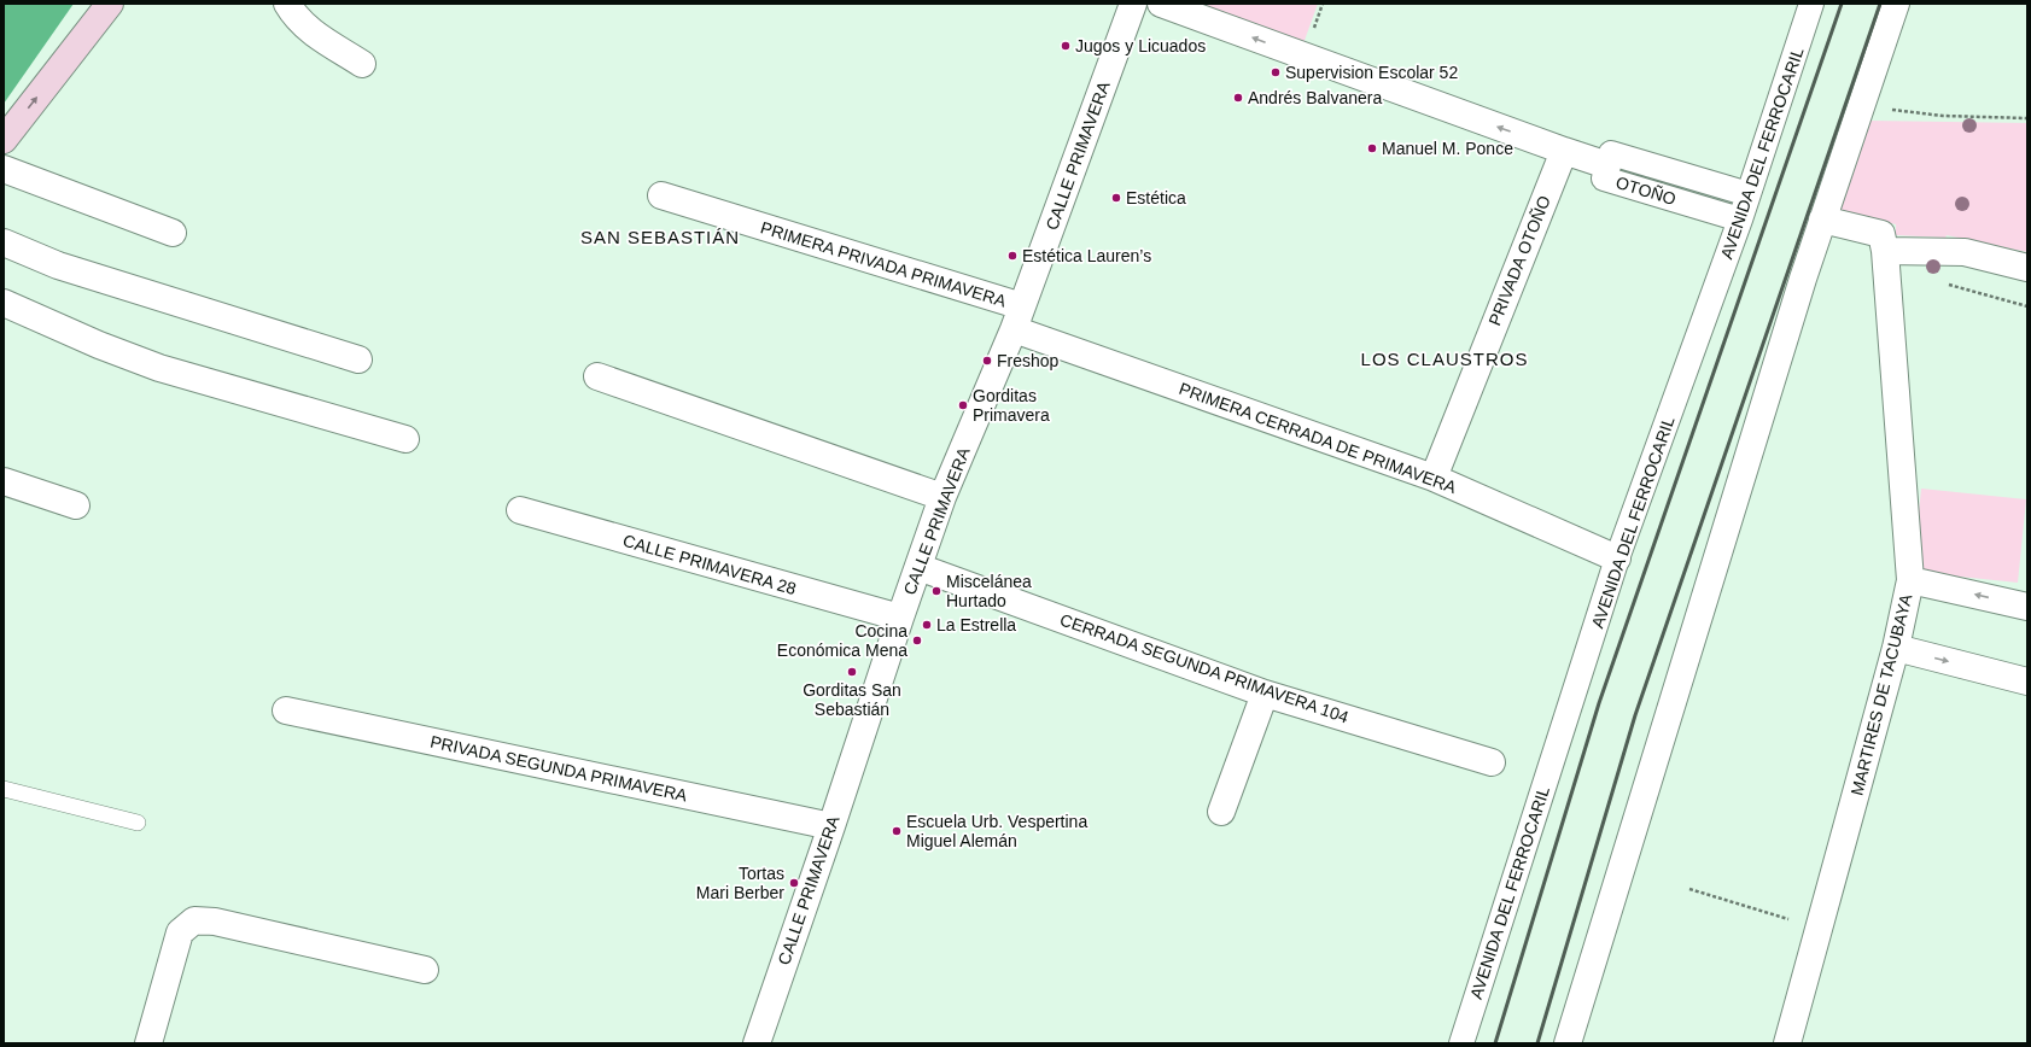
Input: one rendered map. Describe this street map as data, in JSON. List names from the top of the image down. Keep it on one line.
{"streets":{"street":["AVENIDA DEL FERROCARIL","CALLE PRIMAVERA","OTOÑO","PRIVADA OTOÑO","PRIMERA PRIVADA PRIMAVERA","PRIMERA CERRADA DE PRIMAVERA","CALLE PRIMAVERA 28","CERRADA SEGUNDA PRIMAVERA 104","MARTIRES DE TACUBAYA","PRIVADA SEGUNDA PRIMAVERA"]},"crossings":[["AVENIDA DEL FERROCARIL","OTOÑO"],["AVENIDA DEL FERROCARIL","PRIMERA CERRADA DE PRIMAVERA"],["CALLE PRIMAVERA","PRIMERA PRIVADA PRIMAVERA"],["CALLE PRIMAVERA","PRIMERA CERRADA DE PRIMAVERA"],["CALLE PRIMAVERA","CALLE PRIMAVERA 28"],["CALLE PRIMAVERA","CERRADA SEGUNDA PRIMAVERA 104"],["CALLE PRIMAVERA","PRIVADA SEGUNDA PRIMAVERA"],["PRIVADA OTOÑO","PRIMERA CERRADA DE PRIMAVERA"],["PRIMERA PRIVADA PRIMAVERA","PRIMERA CERRADA DE PRIMAVERA"]],"districts":["SAN SEBASTIÁN","LOS CLAUSTROS"],"places":["Jugos y Licuados","Supervision Escolar 52","Andrés Balvanera","Manuel M. Ponce","Estética","Estética Lauren’s","Freshop","Gorditas Primavera","Miscelánea Hurtado","La Estrella","Cocina Económica Mena","Gorditas San Sebastián","Escuela Urb. Vespertina Miguel Alemán","Tortas Mari Berber"]}
